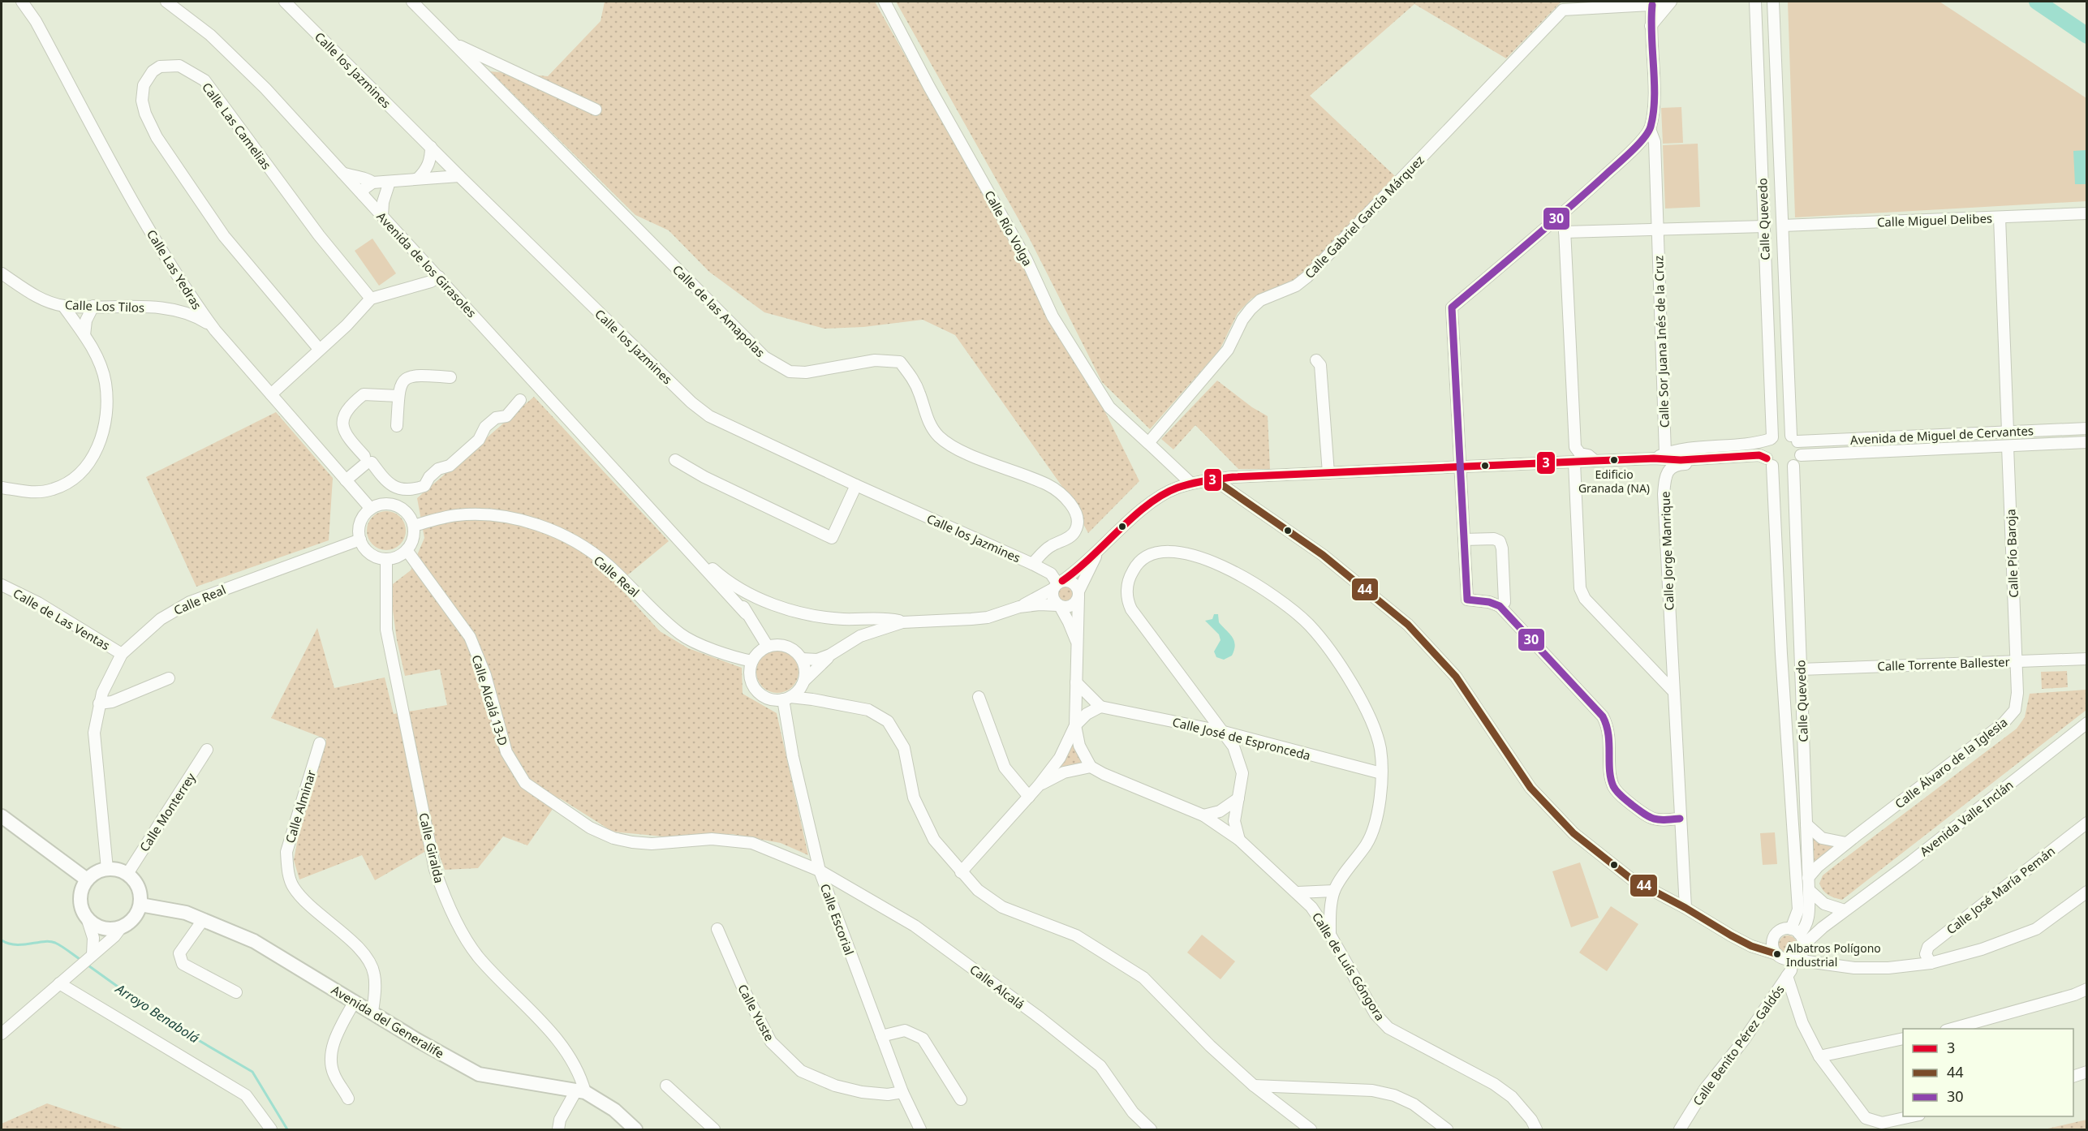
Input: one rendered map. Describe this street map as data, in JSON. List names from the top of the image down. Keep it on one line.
{"streets":{"street":["Calle los Jazmines","Calle Las Camelias","Calle Gabriel García Márquez","Calle Quevedo","Calle Miguel Delibes","Calle Río Volga","Avenida de los Girasoles","Calle Las Yedras","Calle Los Tilos","Calle de las Amapolas","Calle Sor Juana Inés de la Cruz","Avenida de Miguel de Cervantes","Calle Jorge Manrique","Calle Pío Baroja","Calle Real","Calle de Las Ventas","Calle Torrente Ballester","Calle Alcalá 13-D","Calle José de Espronceda","Calle Álvaro de la Iglesia","Calle Alminar","Calle Monterrey","Avenida Valle Inclán","Calle Giralda","Calle José María Pemán","Calle Escorial","Calle de Luís Góngora","Calle Alcalá","Calle Yuste","Avenida del Generalife","Calle Benito Pérez Galdós"]},"crossings":[["Calle los Jazmines","Calle de las Amapolas"],["Calle Gabriel García Márquez","Calle Río Volga"],["Calle Quevedo","Calle Miguel Delibes"],["Calle Quevedo","Avenida de Miguel de Cervantes"],["Calle Quevedo","Calle Torrente Ballester"],["Calle Quevedo","Calle Álvaro de la Iglesia"],["Calle Quevedo","Avenida Valle Inclán"],["Calle Quevedo","Calle Benito Pérez Galdós"],["Avenida de los Girasoles","Calle Real"],["Avenida de los Girasoles","Calle Escorial"],["Calle Las Yedras","Calle Los Tilos"],["Calle Las Yedras","Calle Real"],["Calle Las Yedras","Calle Alcalá 13-D"],["Calle Las Yedras","Calle Giralda"],["Avenida de Miguel de Cervantes","Calle Pío Baroja"],["Calle Pío Baroja","Calle Torrente Ballester"],["Calle Pío Baroja","Calle Álvaro de la Iglesia"],["Calle Real","Calle de Las Ventas"],["Calle Real","Calle Alcalá 13-D"],["Calle Real","Calle Monterrey"],["Calle Real","Calle Giralda"],["Calle Real","Calle Escorial"],["Calle Real","Avenida del Generalife"],["Calle Torrente Ballester","Calle Álvaro de la Iglesia"],["Calle Alcalá 13-D","Calle Giralda"],["Calle Alcalá 13-D","Calle Escorial"],["Calle Alcalá 13-D","Calle Alcalá"],["Calle Alminar","Avenida del Generalife"],["Calle Monterrey","Avenida del Generalife"],["Avenida Valle Inclán","Calle Benito Pérez Galdós"],["Calle Giralda","Avenida del Generalife"],["Calle Escorial","Calle Alcalá"],["Calle Escorial","Calle Yuste"]],"water":["Arroyo Benabolá"],"places":["Edificio Granada (NA)","Albatros Polígono Industrial"],"lines":["transit line 30","transit line 3","transit line 44"],"legend":["3","44","30"]}
